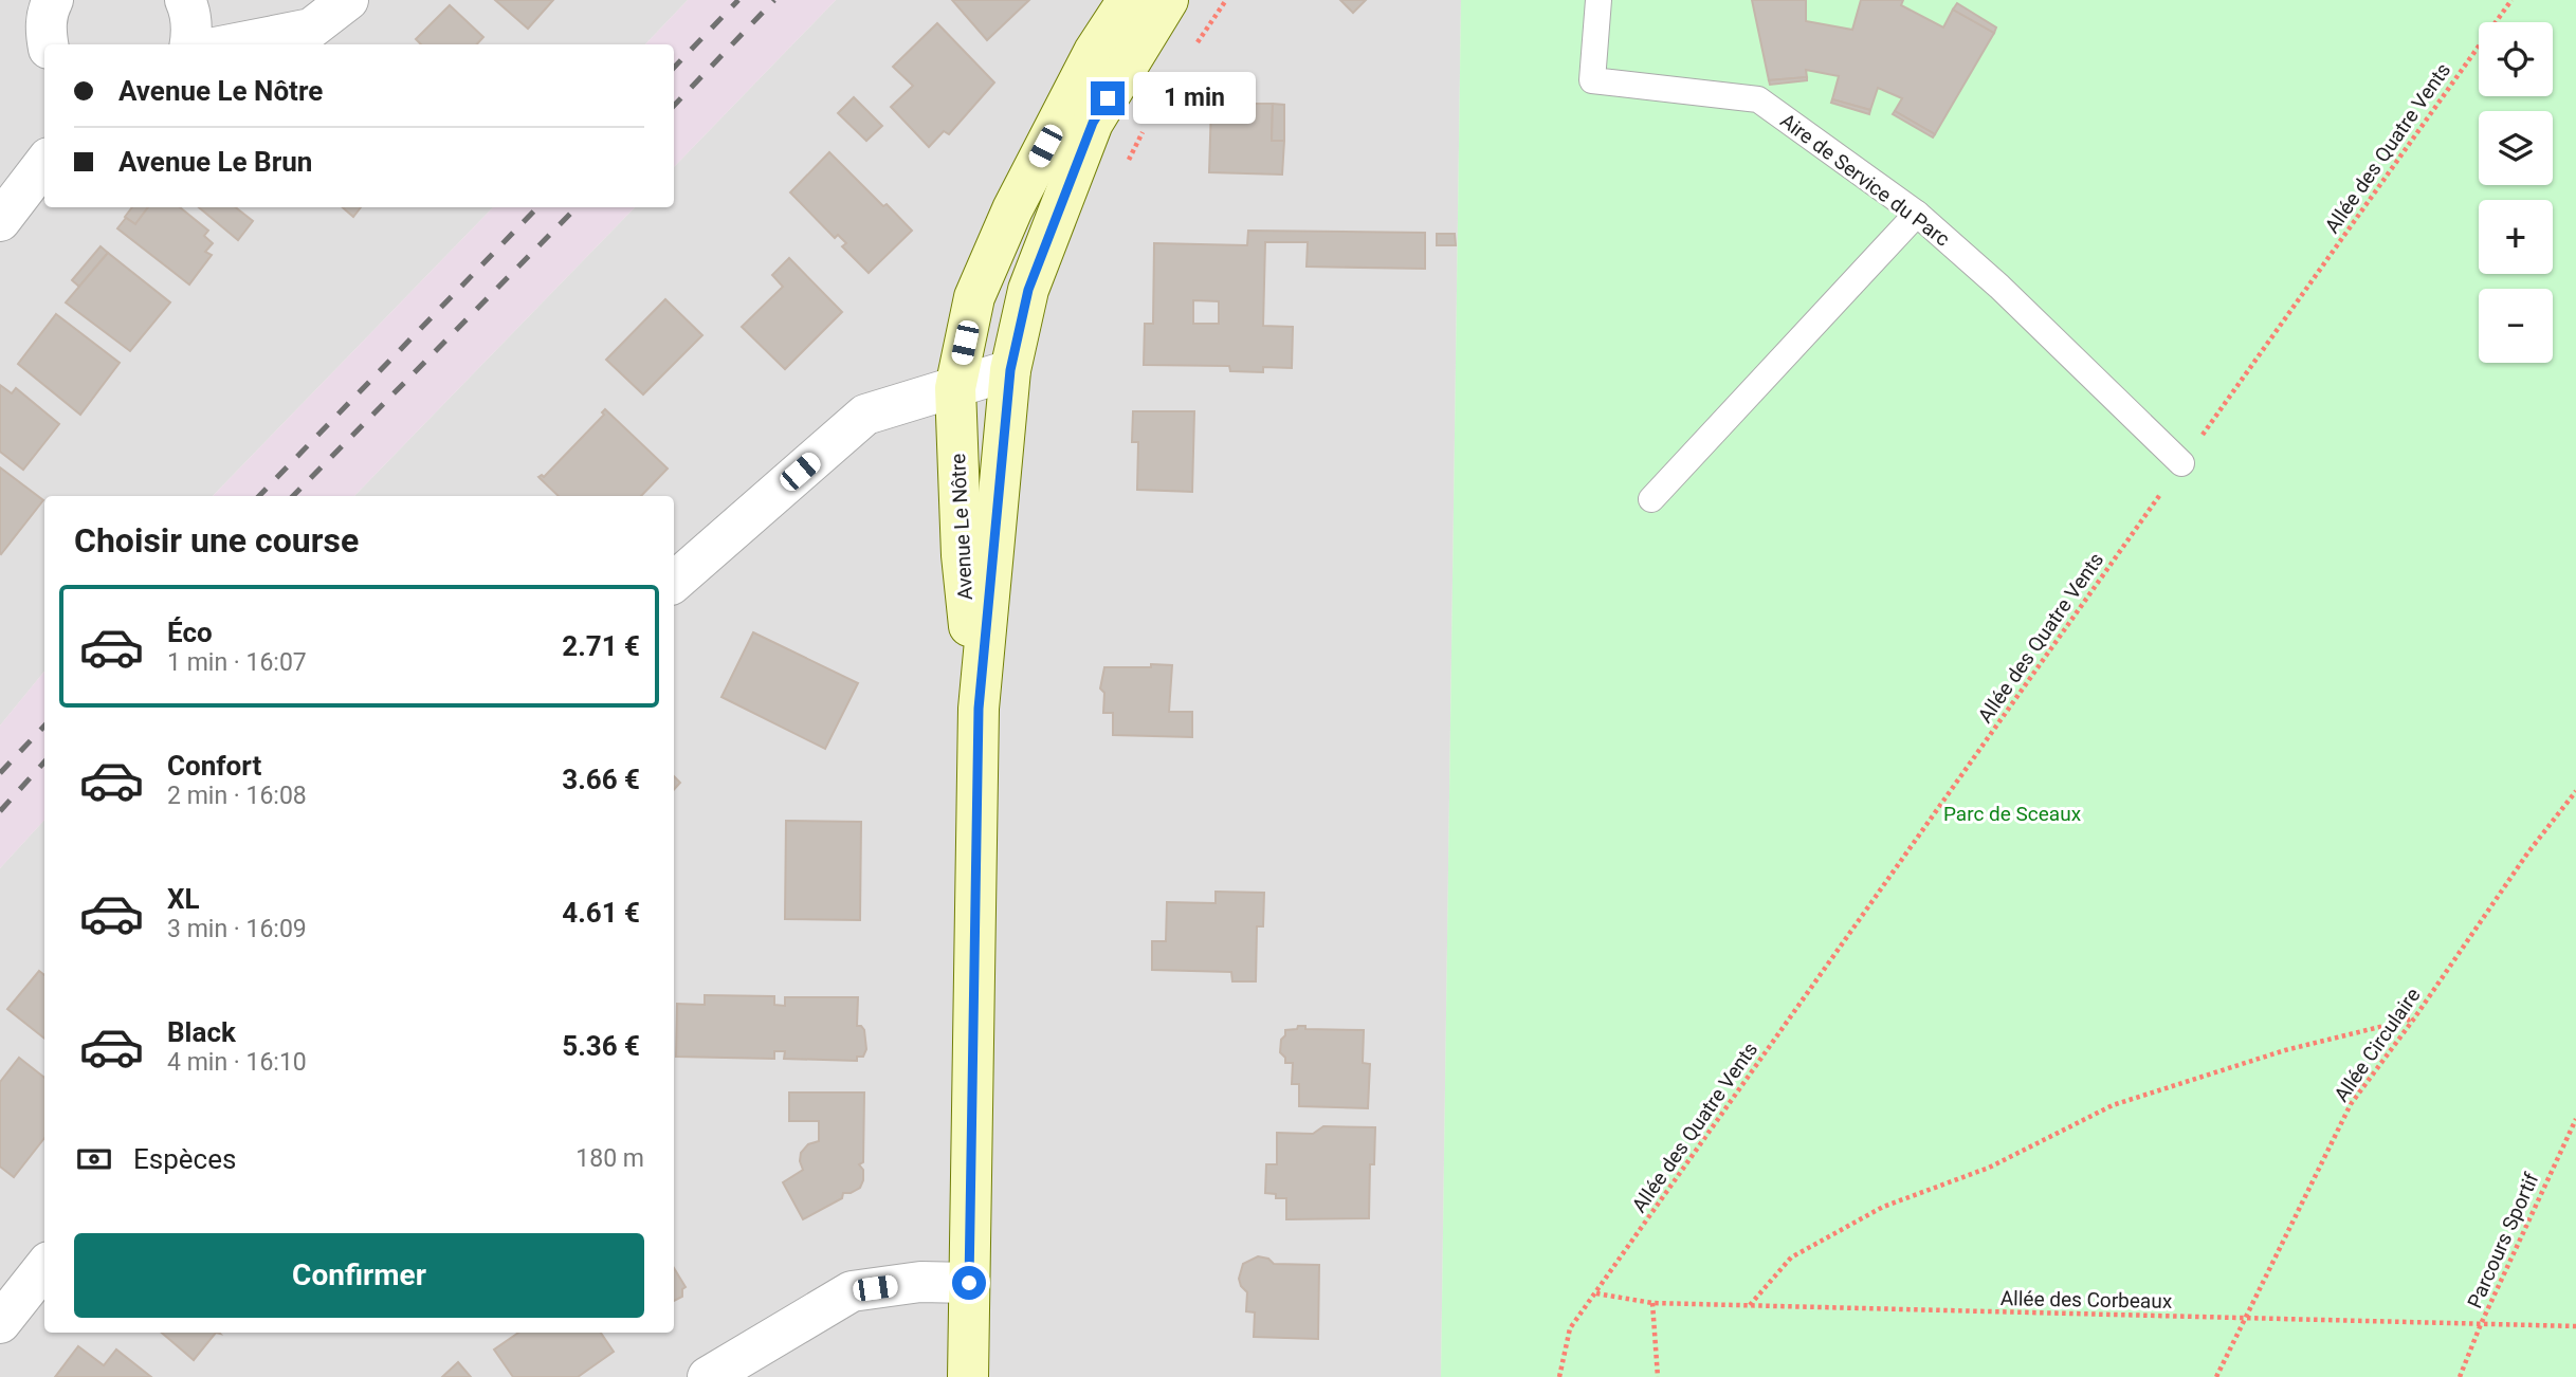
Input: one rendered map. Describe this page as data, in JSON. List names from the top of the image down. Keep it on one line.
{"streets":{"main road":["Avenue Le Nôtre"],"lane":["Aire de Service du Parc"],"path":["Allée des Quatre Vents","Allée Circulaire","Parcours Sportif","Allée des Corbeaux"]},"crossings":[["Allée des Quatre Vents","Aire de Service du Parc"],["Allée des Quatre Vents","Allée des Corbeaux"],["Allée Circulaire","Allée des Corbeaux"],["Parcours Sportif","Allée des Corbeaux"]],"parks":["Parc de Sceaux"],"page":{"map_buttons":["+","−"],"banner":["Avenue Le Nôtre","Avenue Le Brun"],"bubble":"1 min","heading":"Choisir une course","list":[{"name":"Éco","note":"1 min · 16:07","value":"2.71 €"},{"name":"Confort","note":"2 min · 16:08","value":"3.66 €"},{"name":"XL","note":"3 min · 16:09","value":"4.61 €"},{"name":"Black","note":"4 min · 16:10","value":"5.36 €"}],"pay":["Espèces","180 m"],"buttons":"Confirmer"}}
